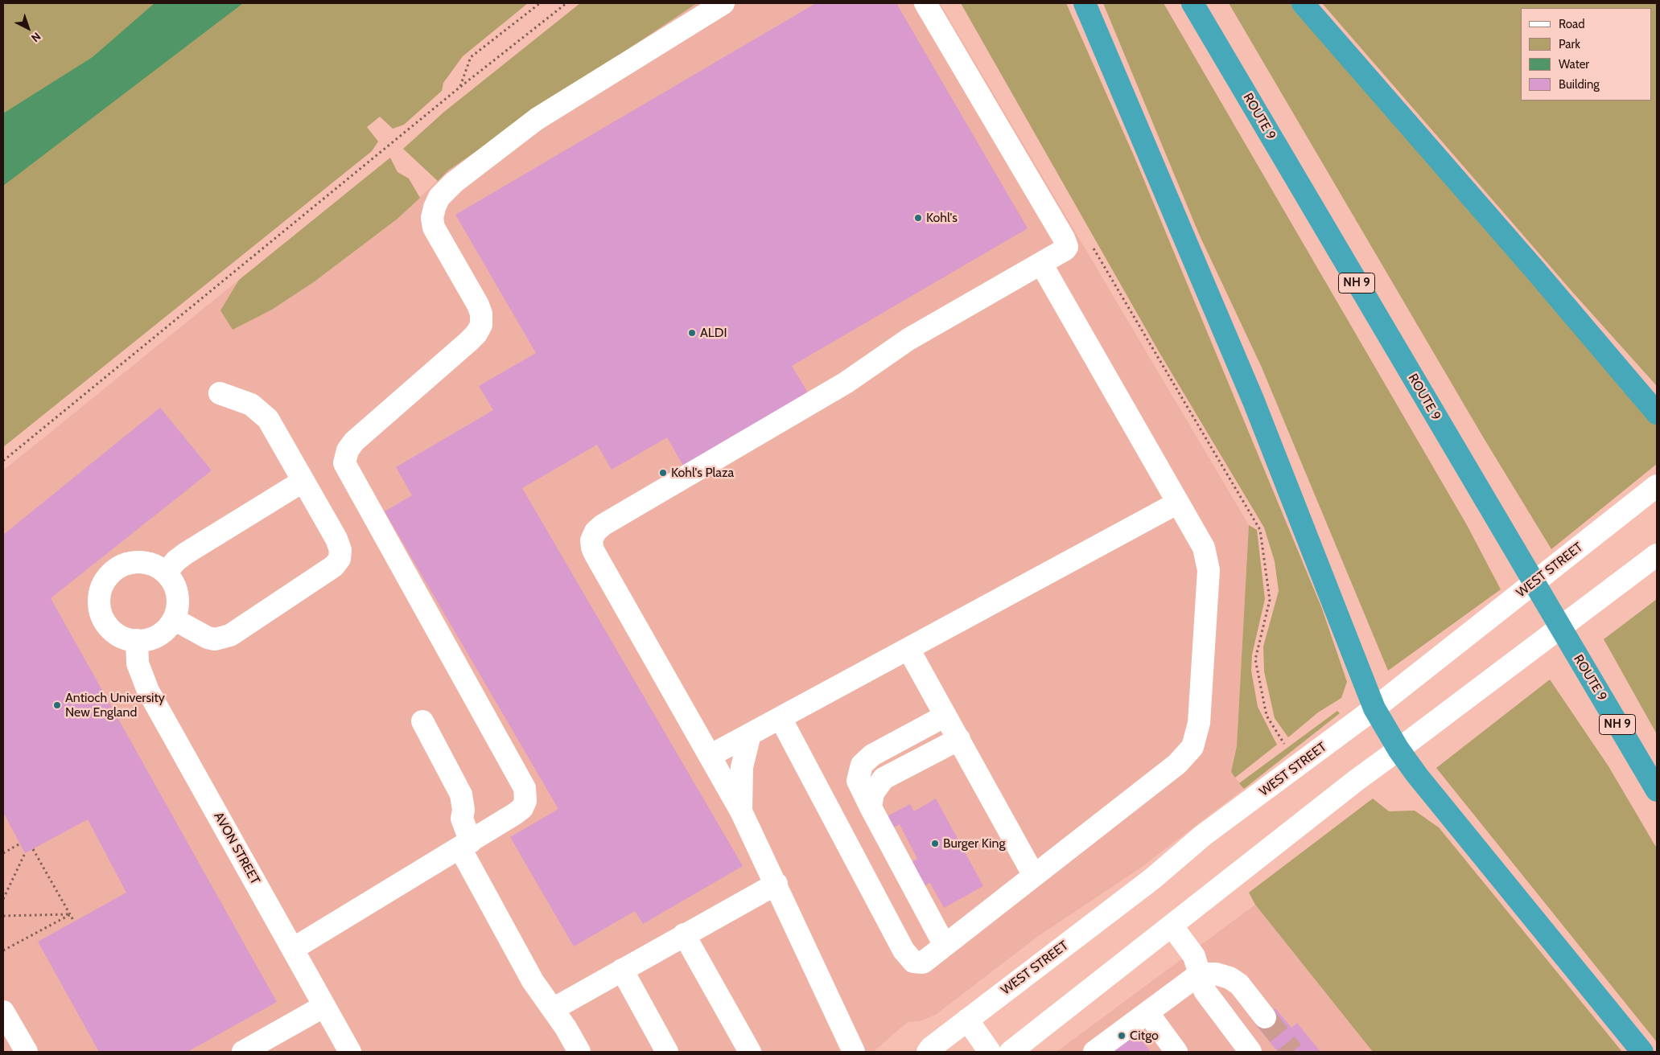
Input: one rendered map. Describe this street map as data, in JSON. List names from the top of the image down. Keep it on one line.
{"streets":{"highway":["ROUTE 9","NH 9"],"street":["WEST STREET","AVON STREET"]},"places":["Kohl's","ALDI","Kohl's Plaza","Antioch University New England","Burger King","Citgo"],"legend":["Road","Park","Water","Building"],"north":"bottom right"}
